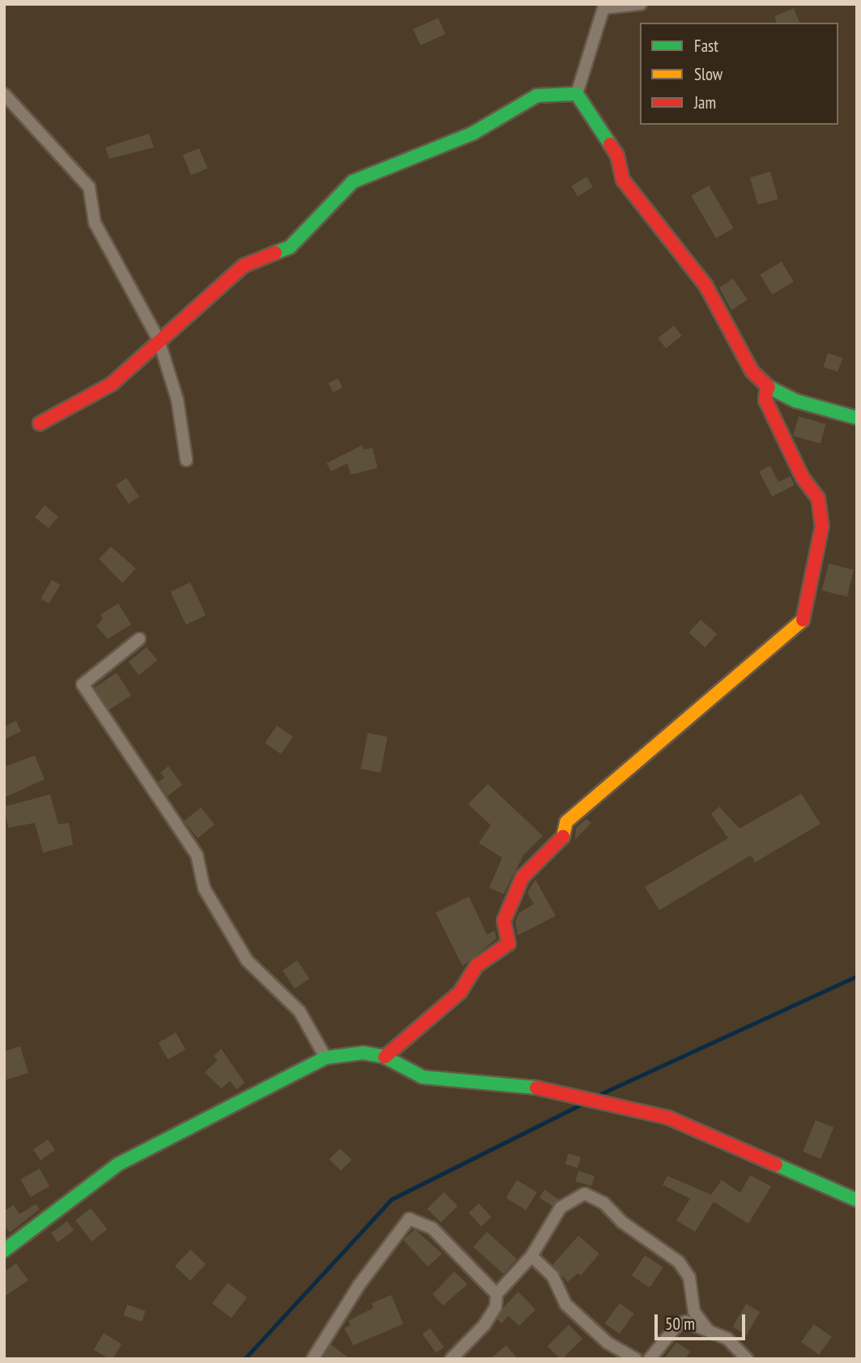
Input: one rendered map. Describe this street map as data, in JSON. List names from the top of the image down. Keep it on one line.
{"legend":["Fast","Slow","Jam"],"scale_bar":"50 m"}
